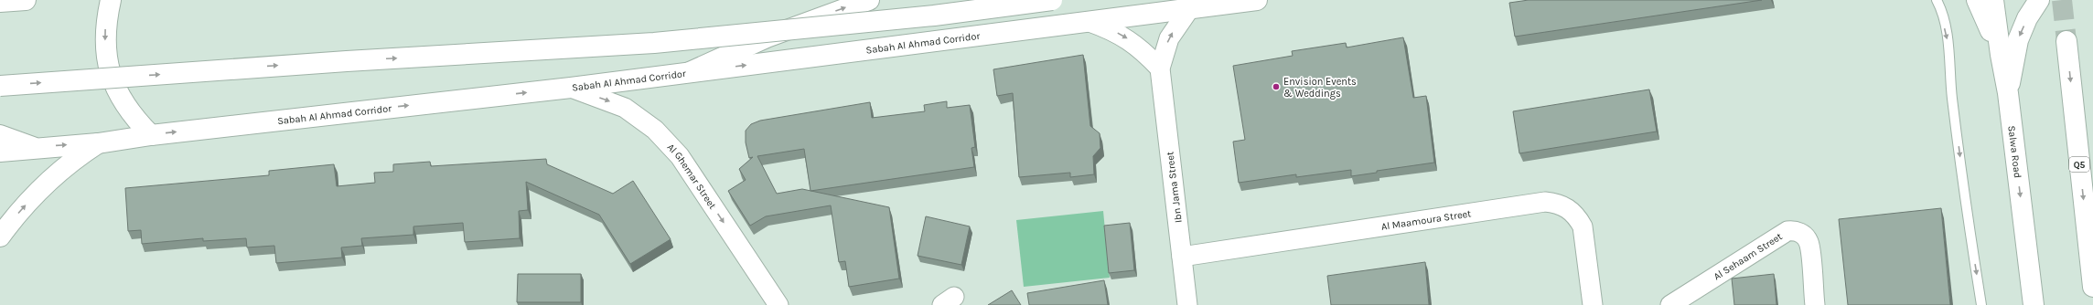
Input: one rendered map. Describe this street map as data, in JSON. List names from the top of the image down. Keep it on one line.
{"streets":{"main road":["Sabah Al Ahmad Corridor","Salwa Road","Q5"],"street":["Al Ghemar Street","Ibn Jama Street","Al Maamoura Street","Al Sehaam Street"]},"crossings":[["Sabah Al Ahmad Corridor","Al Ghemar Street"],["Sabah Al Ahmad Corridor","Ibn Jama Street"],["Ibn Jama Street","Al Maamoura Street"]],"one_way":["Al Ghemar Street"],"places":["Envision Events & Weddings"]}
